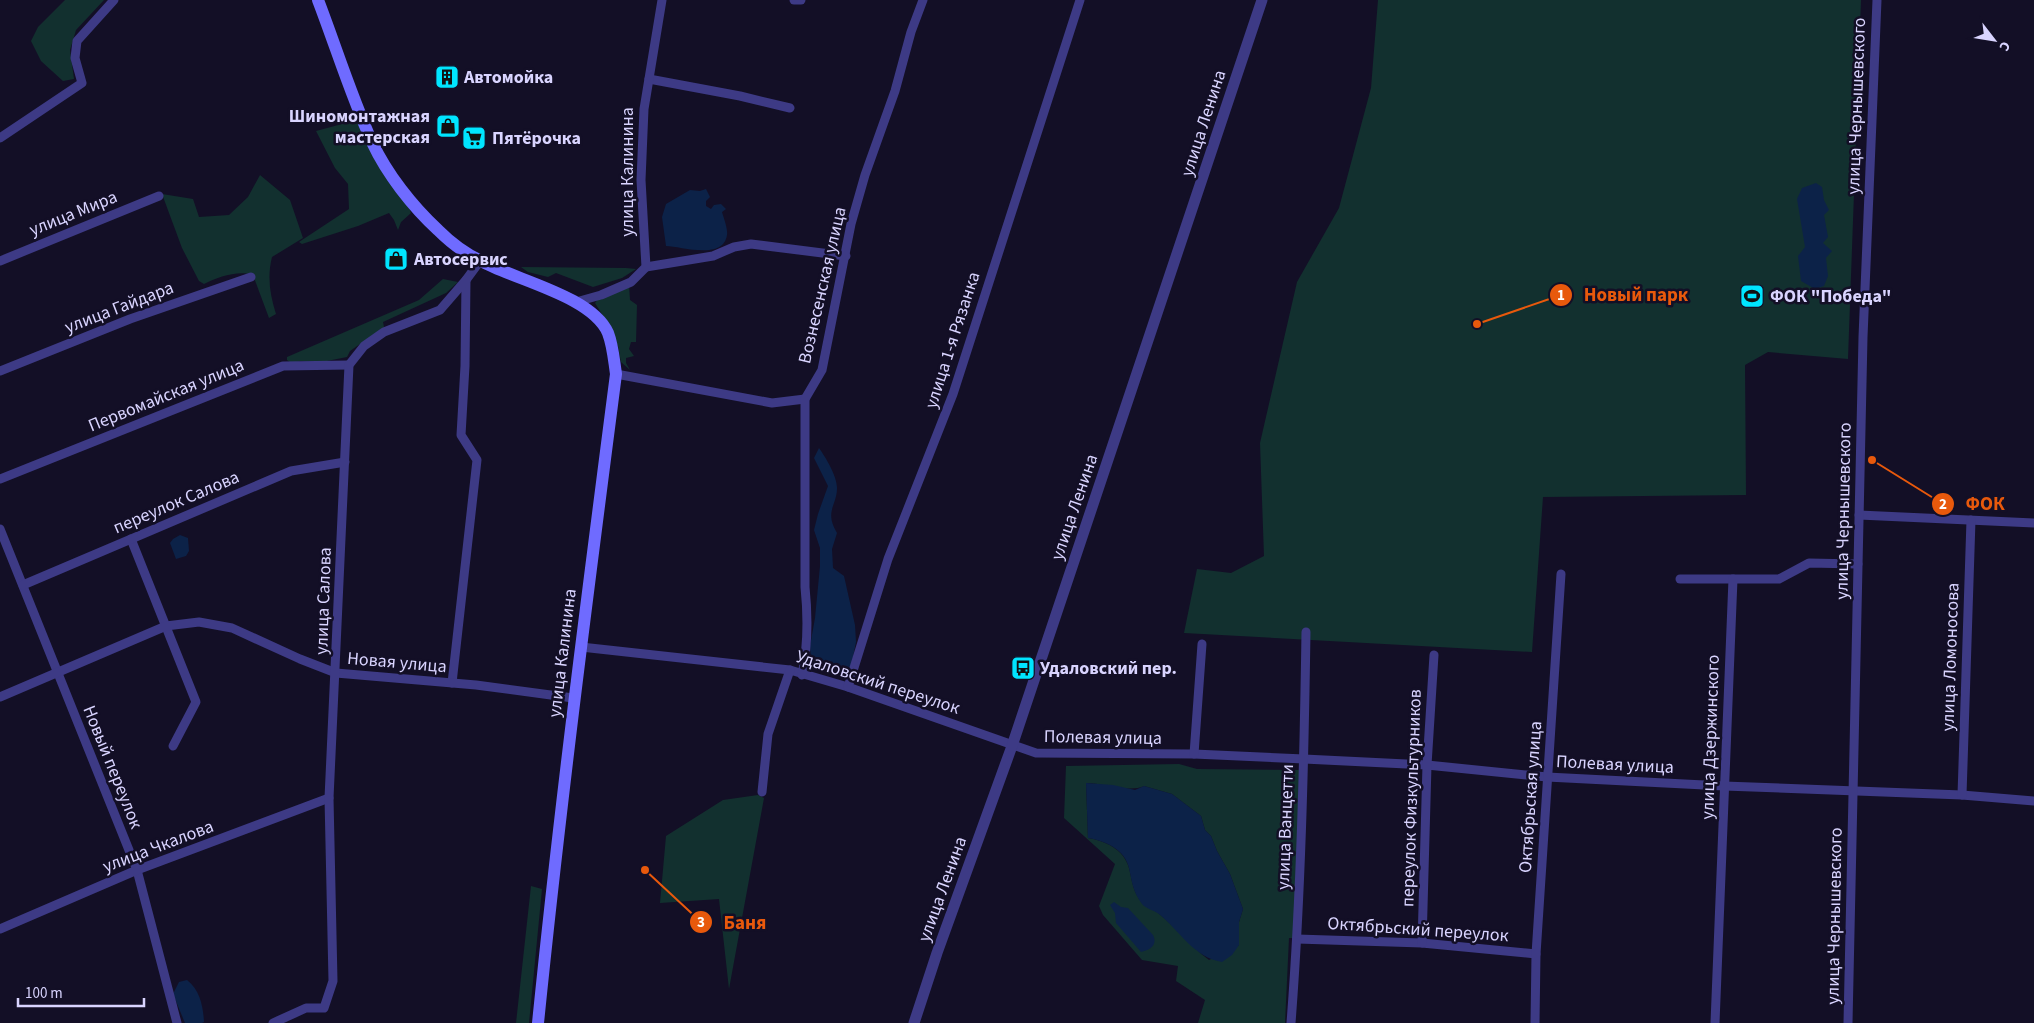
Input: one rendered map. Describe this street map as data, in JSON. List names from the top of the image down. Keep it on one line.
{"streets":{"main road":["улица Калинина"],"street":["улица Чернышевского","улица Ленина","улица Мира","Вознесенская улица","улица Гайдара","улица 1-я Рязанка","Первомайская улица","переулок Салова","улица Салова","улица Ломоносова","Новая улица","Удаловский переулок","Полевая улица","улица Дзержинского","Новый переулок","Октябрьская улица","переулок Физкультурников","улица Ванцетти","улица Чкалова","Октябрьский переулок"]},"crossings":[["улица Чернышевского","Полевая улица"],["улица Ленина","Удаловский переулок"],["улица Ленина","Полевая улица"],["улица Калинина","Новая улица"],["улица Калинина","Удаловский переулок"],["улица 1-я Рязанка","Удаловский переулок"],["Первомайская улица","улица Салова"],["переулок Салова","улица Салова"],["переулок Салова","Новый переулок"],["улица Салова","Новая улица"],["улица Салова","улица Чкалова"],["улица Ломоносова","Полевая улица"],["Новая улица","Новый переулок"],["Удаловский переулок","Полевая улица"],["Полевая улица","улица Дзержинского"],["Полевая улица","Октябрьская улица"],["Полевая улица","переулок Физкультурников"],["Полевая улица","улица Ванцетти"],["Новый переулок","улица Чкалова"],["Октябрьская улица","Октябрьский переулок"],["переулок Физкультурников","Октябрьский переулок"],["улица Ванцетти","Октябрьский переулок"]],"places":{"building":["Автомойка"],"shop":["Шиномонтажная мастерская","Автосервис"],"supermarket":["Пятёрочка"],"sports":["ФОК \"Победа\""],"other":["Новый парк","ФОК","Баня"],"bus stop":["Удаловский пер."]},"scale_bar":"100 m","north":"bottom right"}
